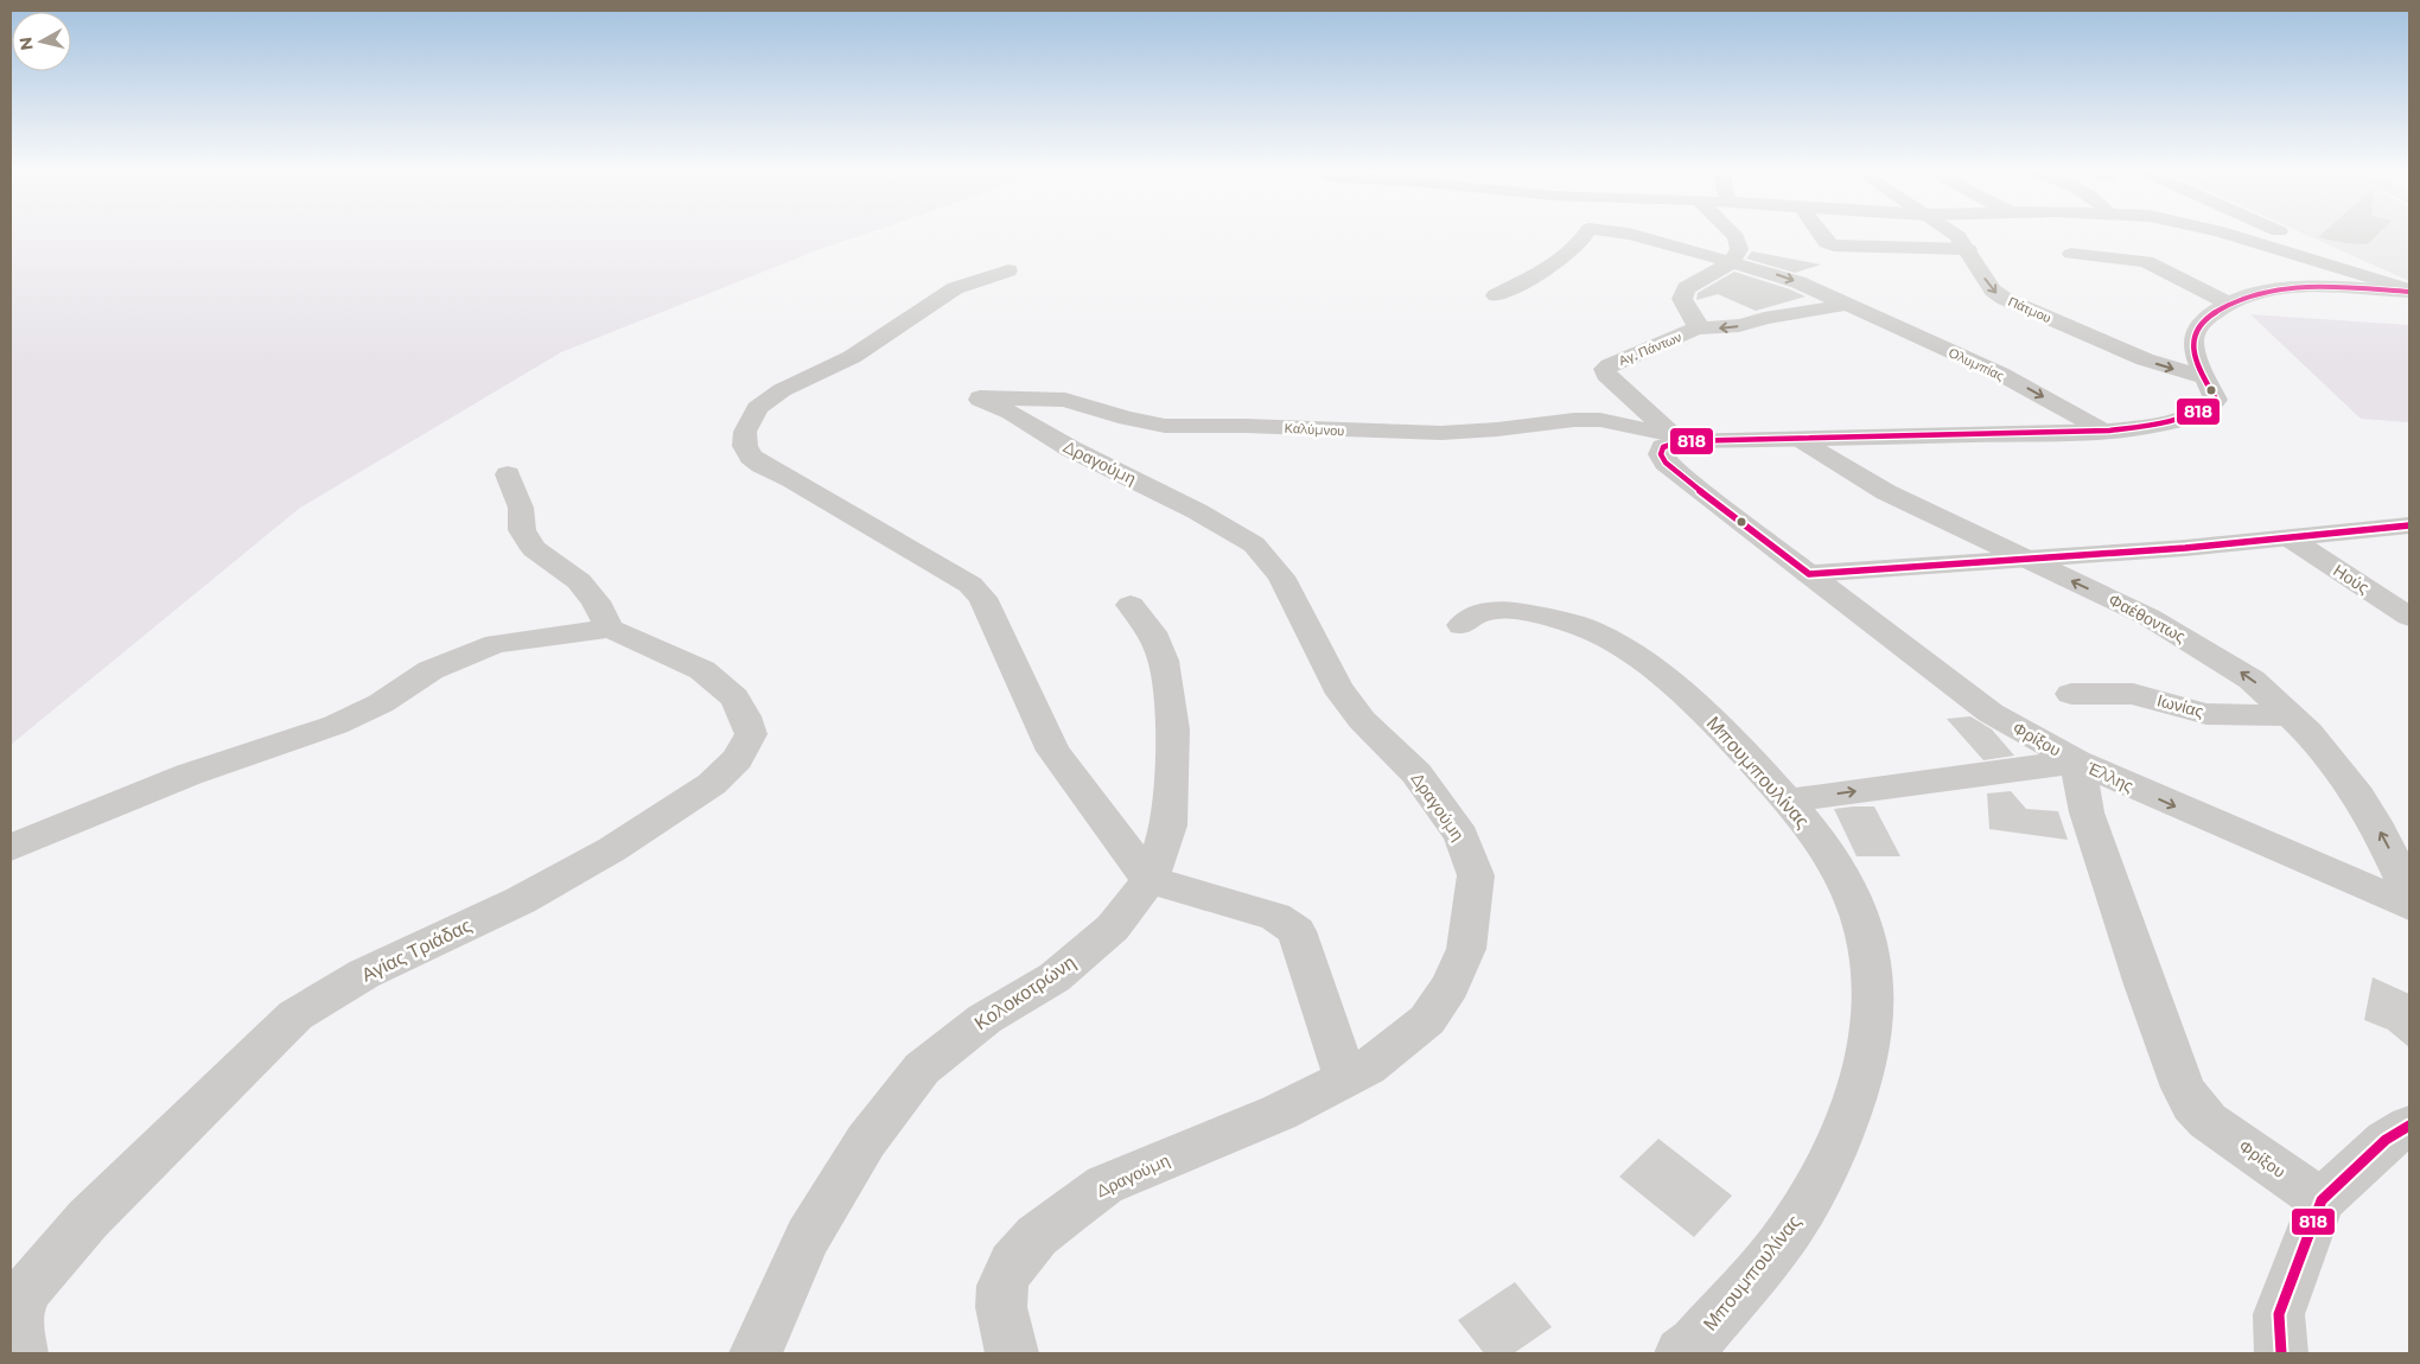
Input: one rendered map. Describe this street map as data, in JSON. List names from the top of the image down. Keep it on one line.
{"streets":{"street":["Πάτμου","Αγ. Πάντων","Ολυμπίας","Καλύμνου","Δραγούμη","Ηούς","Φαέθοντως","Ιωνίας","Φρίξου","Μπουμπουλίνας","Έλλης","Αγίας Τριάδας","Κολοκοτρώνη"]},"crossings":[["Αγ. Πάντων","Ολυμπίας"],["Αγ. Πάντων","Καλύμνου"],["Αγ. Πάντων","Φρίξου"],["Καλύμνου","Δραγούμη"],["Καλύμνου","Φρίξου"],["Φαέθοντως","Ιωνίας"],["Φρίξου","Έλλης"],["Μπουμπουλίνας","Έλλης"]],"one_way":["Φαέθοντως"],"lines":["transit line 818"],"north":"left"}
